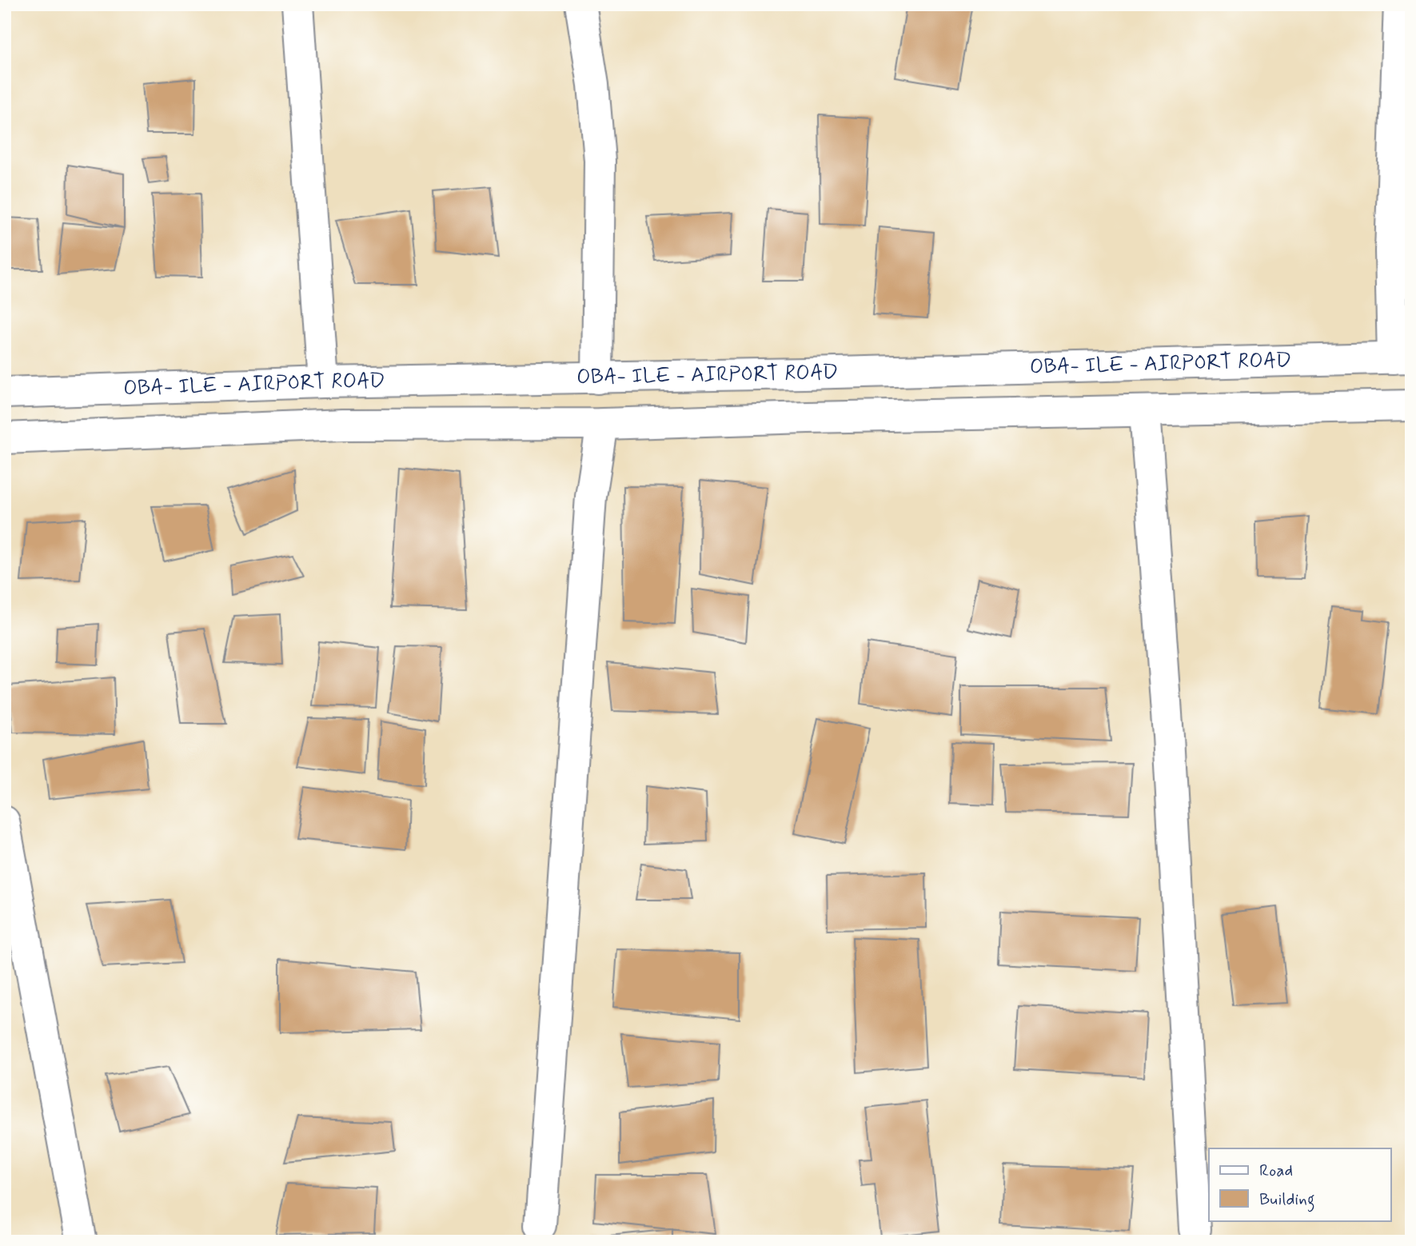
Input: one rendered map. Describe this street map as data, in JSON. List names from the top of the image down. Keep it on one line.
{"streets":{"street":["OBA- ILE - AIRPORT ROAD"]},"legend":["Road","Building"]}
